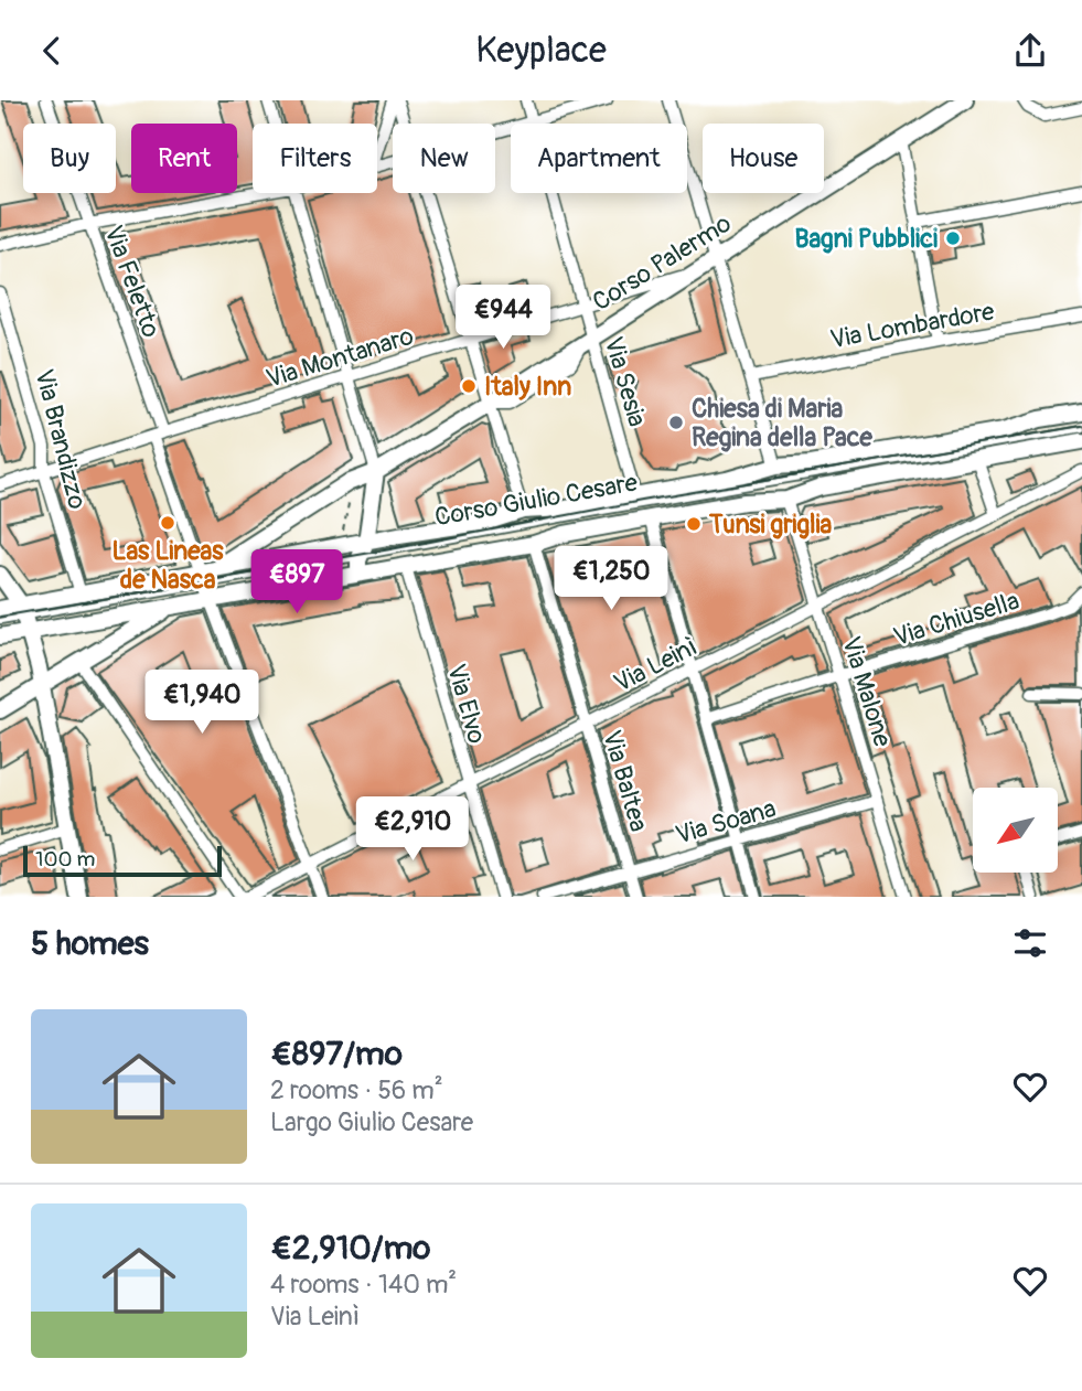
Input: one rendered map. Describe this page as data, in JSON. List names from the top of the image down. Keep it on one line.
{"streets":{"main road":["Corso Palermo","Corso Giulio Cesare"],"street":["Via Feletto","Via Lombardore","Via Montanaro","Via Sesia","Via Brandizzo","Via Chiusella","Via Leinì","Via Malone","Via Elvo","Via Baltea","Via Soana"]},"crossings":[["Corso Palermo","Via Feletto"],["Corso Palermo","Via Montanaro"],["Corso Palermo","Via Sesia"],["Corso Palermo","Corso Giulio Cesare"],["Via Feletto","Via Montanaro"],["Via Feletto","Corso Giulio Cesare"],["Via Feletto","Via Leinì"],["Via Montanaro","Via Sesia"],["Via Montanaro","Via Brandizzo"],["Via Sesia","Corso Giulio Cesare"],["Corso Giulio Cesare","Via Malone"],["Corso Giulio Cesare","Via Elvo"],["Corso Giulio Cesare","Via Baltea"],["Via Chiusella","Via Malone"],["Via Leinì","Via Malone"],["Via Leinì","Via Elvo"],["Via Leinì","Via Baltea"],["Via Malone","Via Soana"],["Via Baltea","Via Soana"]],"places":["Bagni Pubblici","Italy Inn","Chiesa di Maria Regina della Pace","Las Lineas de Nasca","Tunsi griglia"],"scale_bar":"100 m","north":"bottom left","page":{"header":"Keyplace","chip":["Buy","Rent","Filters","New","Apartment","House"],"price":["€944","€1,250","€897","€1,940","€2,910"],"scale":"100 m","heading":"5 homes","list":[{"name":"€897/mo","note":"2 rooms · 56 m² · Largo Giulio Cesare"},{"name":"€2,910/mo","note":"4 rooms · 140 m² · Via Leinì"}]}}
